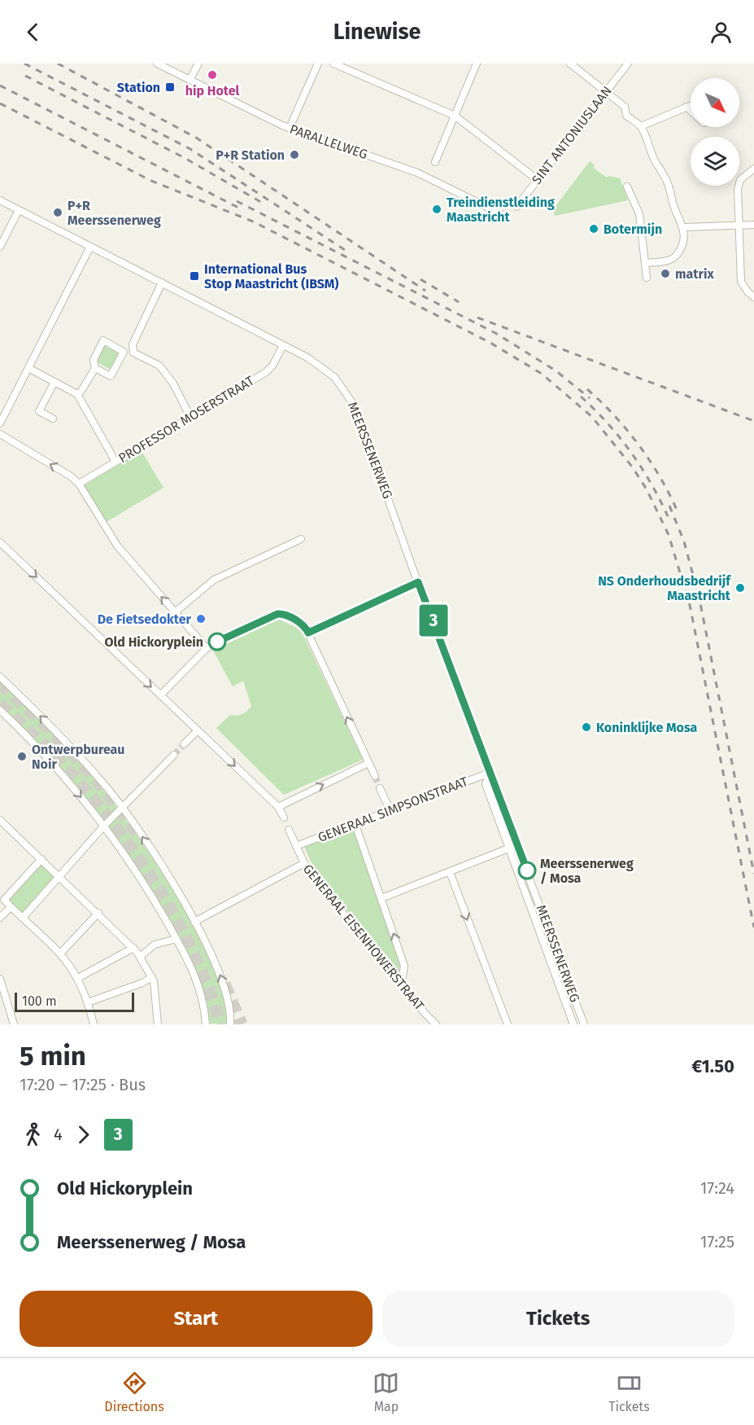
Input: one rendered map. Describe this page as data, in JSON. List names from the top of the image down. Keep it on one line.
{"streets":{"street":["SINT ANTONIUSLAAN","PARALLELWEG","PROFESSOR MOSERSTRAAT","MEERSSENERWEG","GENERAAL SIMPSONSTRAAT","GENERAAL EISENHOWERSTRAAT"]},"crossings":[["PROFESSOR MOSERSTRAAT","MEERSSENERWEG"],["MEERSSENERWEG","GENERAAL SIMPSONSTRAAT"],["GENERAAL SIMPSONSTRAAT","GENERAAL EISENHOWERSTRAAT"]],"places":{"other":["hip Hotel","P+R Station","Treindienstleiding Maastricht","P+R Meerssenerweg","Botermijn","matrix","NS Onderhoudsbedrijf Maastricht","De Fietsedokter","Old Hickoryplein","Koninklijke Mosa","Ontwerpbureau Noir","Meerssenerweg / Mosa"],"transit":["Station","International Bus Stop Maastricht (IBSM)"]},"lines":["bus line 3"],"scale_bar":"100 m","north":"bottom right","page":{"header":"Linewise","on_map":"3","scale":"100 m","heading":["5 min","17:20 – 17:25 · Bus","€1.50"],"legs":["4","3"],"list":[{"name":"Old Hickoryplein","value":"17:24"},{"name":"Meerssenerweg / Mosa","value":"17:25"}],"buttons":["Start","Tickets"],"tabs":["Directions","Map","Tickets"]}}
